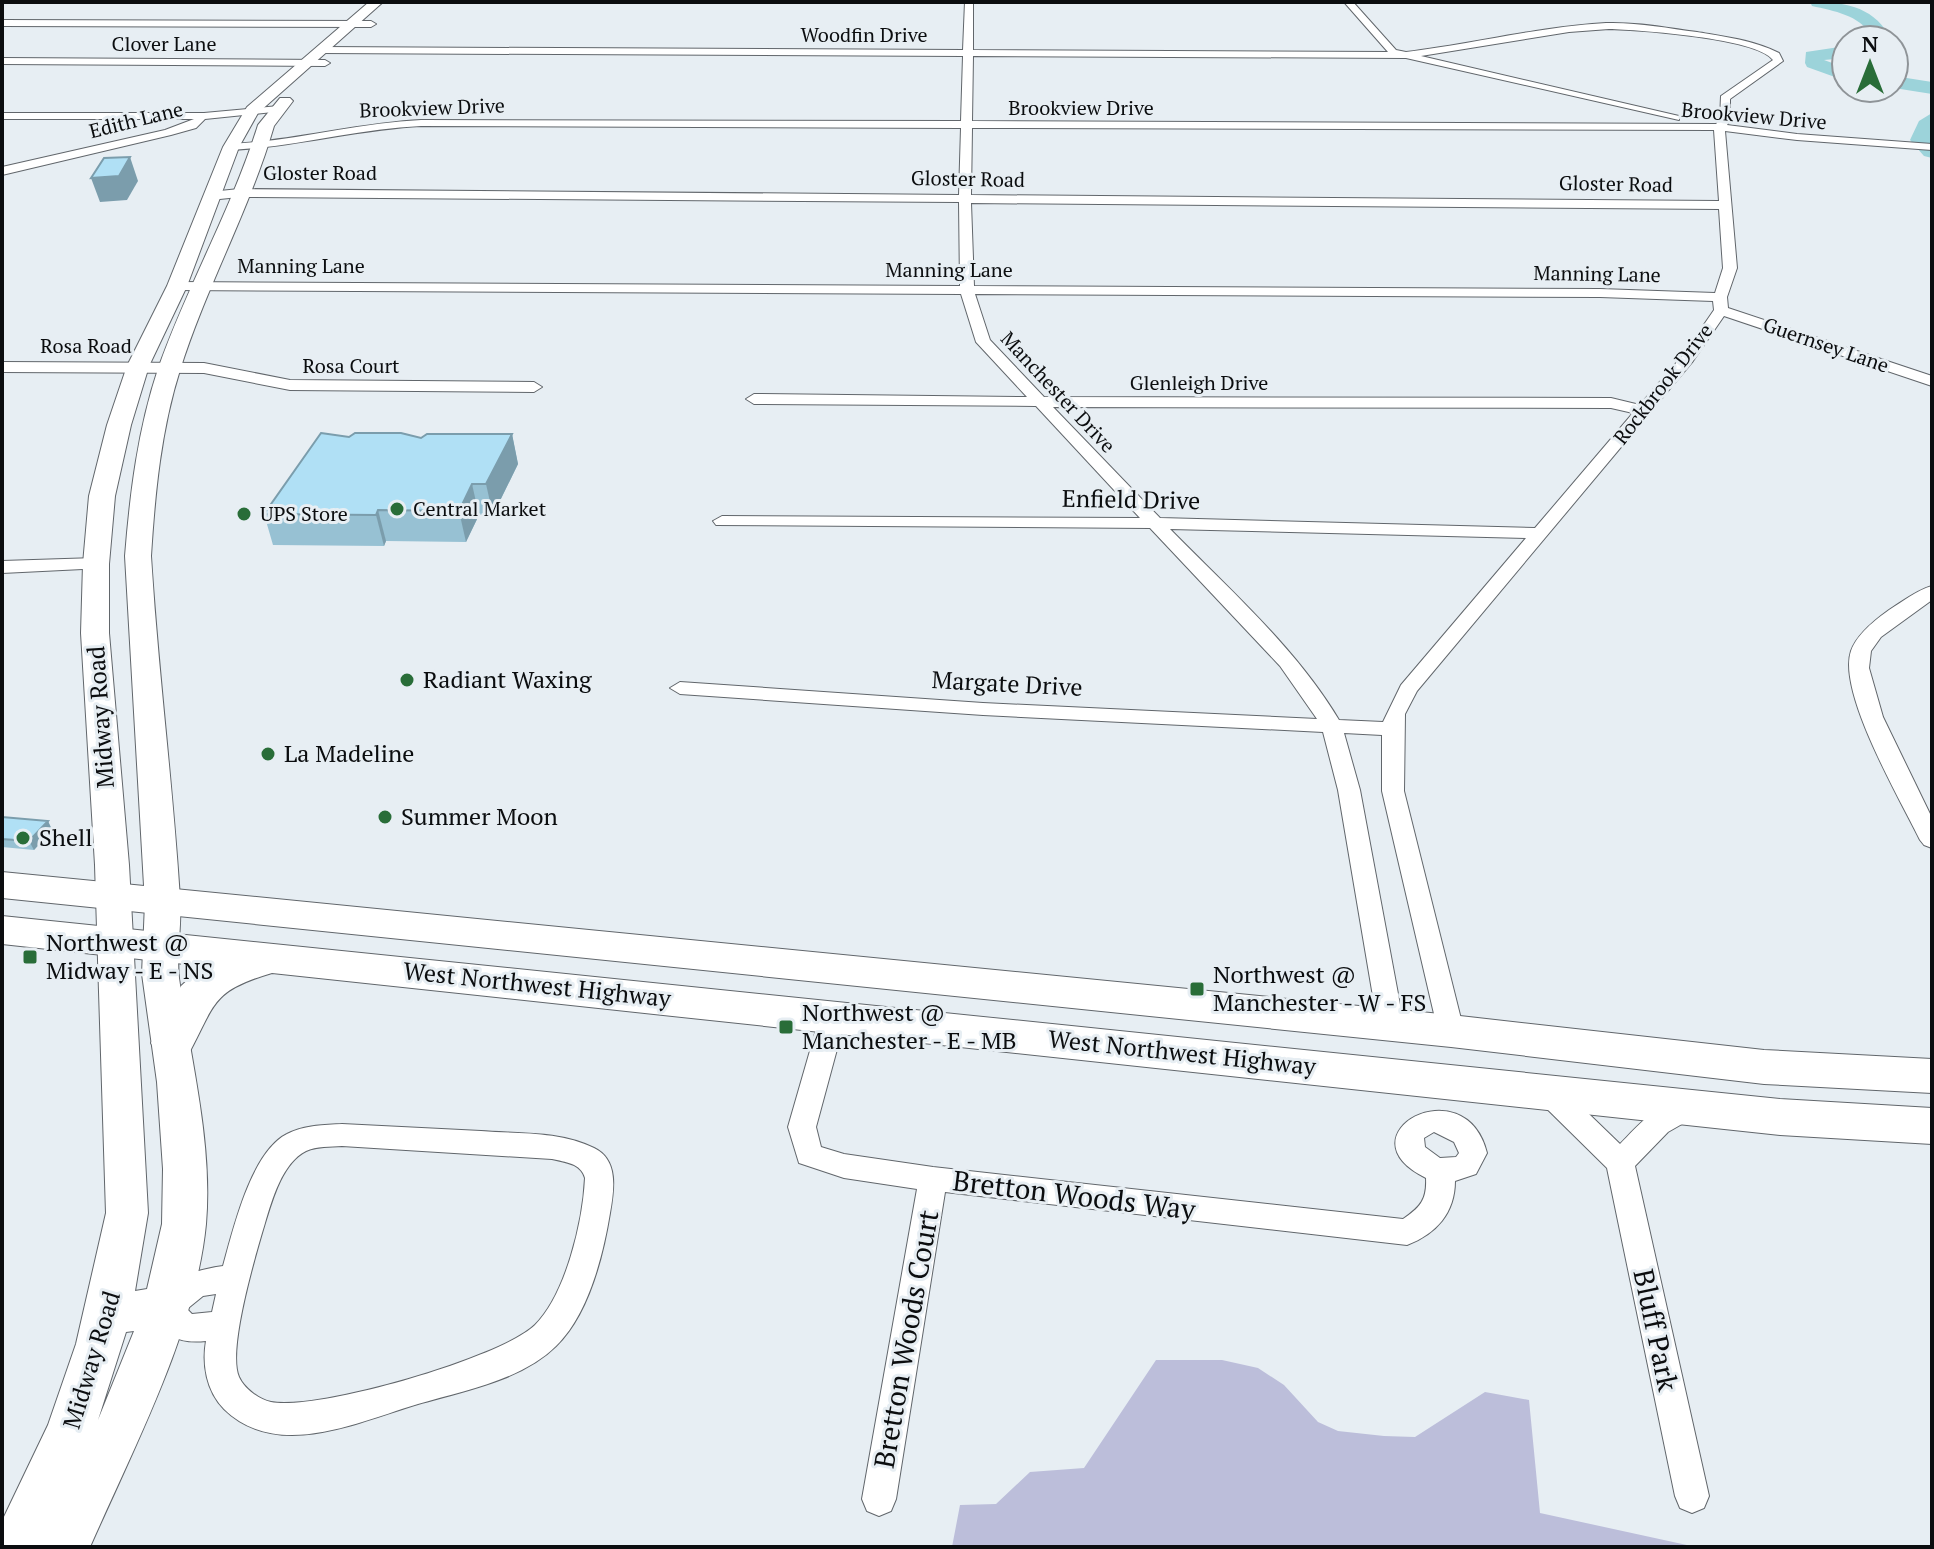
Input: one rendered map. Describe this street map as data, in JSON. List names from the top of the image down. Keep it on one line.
{"streets":{"main road":["Midway Road","West Northwest Highway"],"street":["Woodfin Drive","Clover Lane","Brookview Drive","Edith Lane","Gloster Road","Manning Lane","Guernsey Lane","Rosa Road","Rosa Court","Glenleigh Drive","Rockbrook Drive","Manchester Drive","Enfield Drive","Margate Drive","Bretton Woods Way","Bluff Park","Bretton Woods Court"]},"crossings":[["Woodfin Drive","Manchester Drive"],["Woodfin Drive","Midway Road"],["Clover Lane","Midway Road"],["Brookview Drive","Rockbrook Drive"],["Brookview Drive","Manchester Drive"],["Brookview Drive","Midway Road"],["Edith Lane","Midway Road"],["Gloster Road","Rockbrook Drive"],["Gloster Road","Manchester Drive"],["Gloster Road","Midway Road"],["Manning Lane","Guernsey Lane"],["Manning Lane","Rockbrook Drive"],["Manning Lane","Manchester Drive"],["Manning Lane","Midway Road"],["Guernsey Lane","Rockbrook Drive"],["Rosa Road","Rosa Court"],["Rosa Road","Midway Road"],["Rosa Court","Midway Road"],["Glenleigh Drive","Rockbrook Drive"],["Glenleigh Drive","Manchester Drive"],["Rockbrook Drive","Enfield Drive"],["Rockbrook Drive","West Northwest Highway"],["Manchester Drive","Enfield Drive"],["Manchester Drive","Margate Drive"],["Midway Road","West Northwest Highway"],["West Northwest Highway","Bretton Woods Way"],["West Northwest Highway","Bluff Park"],["Bretton Woods Way","Bretton Woods Court"]],"places":{"other":["Central Market","UPS Store","Radiant Waxing","La Madeline","Summer Moon","Shell"],"transit":["Northwest @ Midway - E - NS","Northwest @ Manchester - W - FS","Northwest @ Manchester - E - MB"]},"north":"top"}
